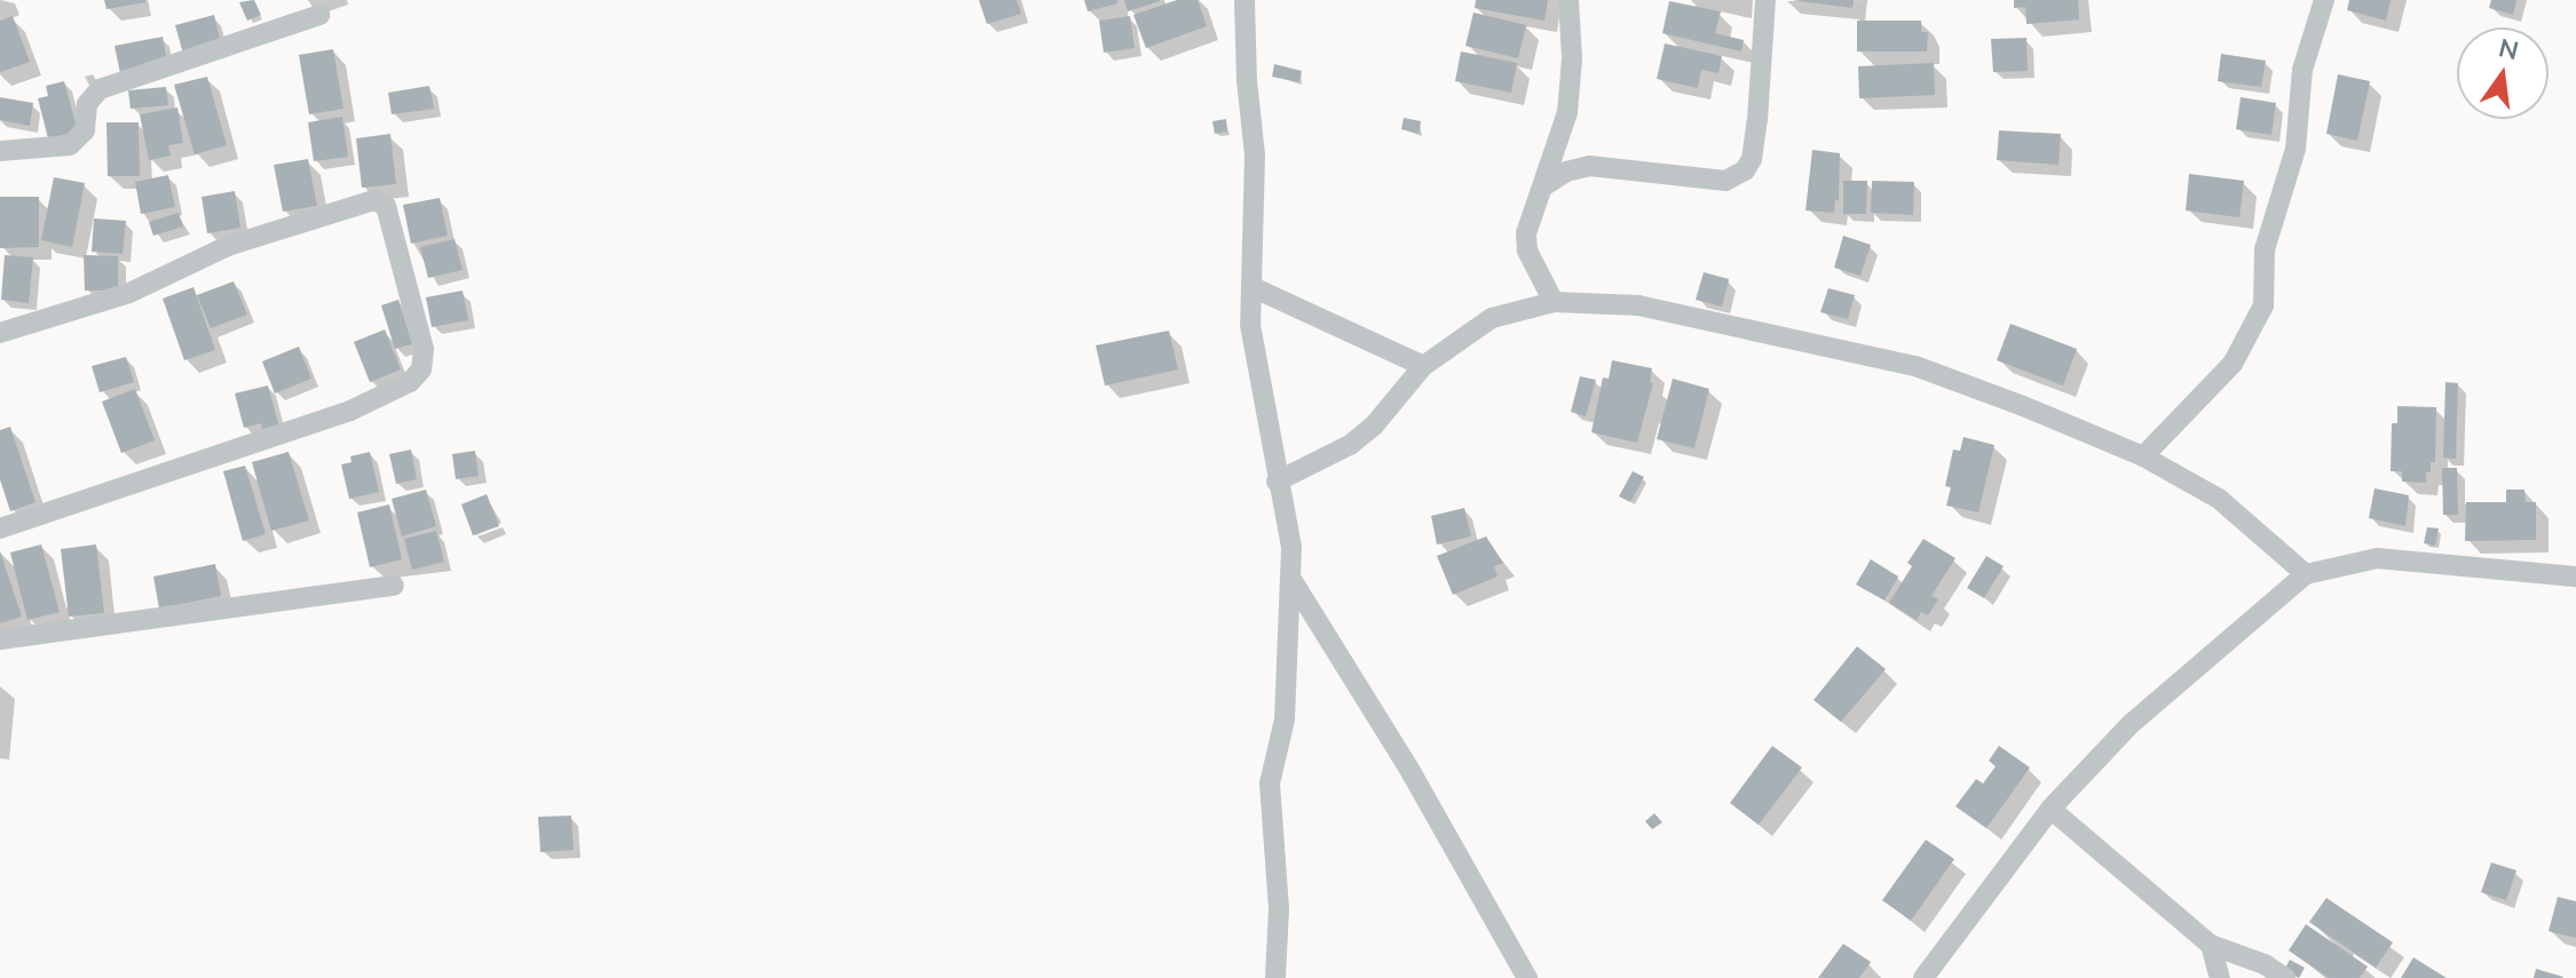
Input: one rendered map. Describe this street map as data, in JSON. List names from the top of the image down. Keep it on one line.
{"north":"top"}
